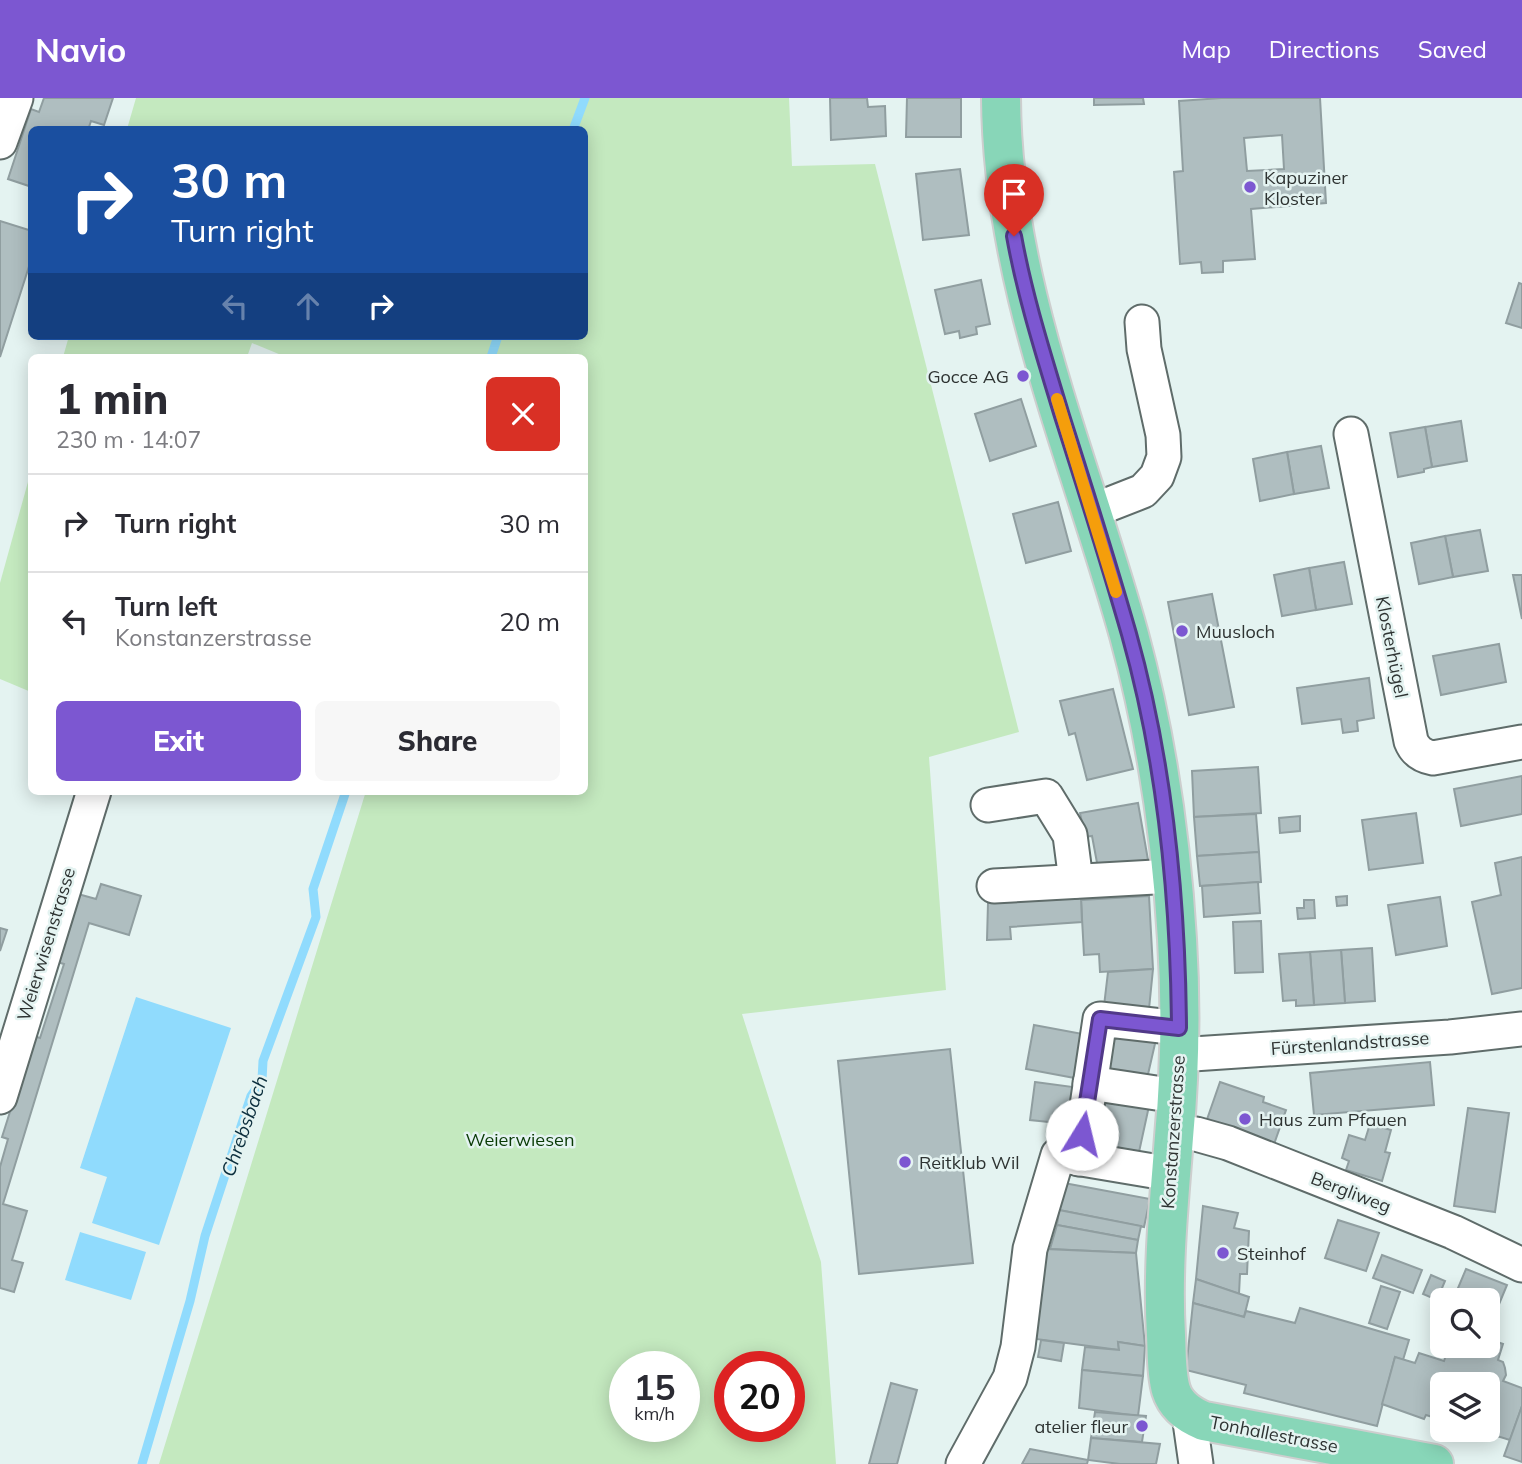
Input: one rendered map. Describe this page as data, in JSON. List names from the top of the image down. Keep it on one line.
{"streets":{"main road":["Konstanzerstrasse","Tonhallestrasse"],"street":["Klosterhügel","Weierwisenstrasse","Fürstenlandstrasse","Bergliweg"]},"crossings":[["Fürstenlandstrasse","Konstanzerstrasse"],["Fürstenlandstrasse","Bergliweg"],["Konstanzerstrasse","Bergliweg"],["Konstanzerstrasse","Tonhallestrasse"]],"water":["Chrebsbach"],"parks":["Weierwiesen"],"places":["Kapuziner Kloster","Gocce AG","Muusloch","Haus zum Pfauen","Reitklub Wil","Steinhof","atelier fleur"],"page":{"header":"Navio","nav":["Map","Directions","Saved"],"turn":["30 m","Turn right"],"heading":["1 min","230 m · 14:07"],"list":[{"name":"Turn right","value":"30 m"},{"name":"Turn left","note":"Konstanzerstrasse","value":"20 m"}],"buttons":["Exit","Share"],"speed":"15 km/h","limit":"20"}}
